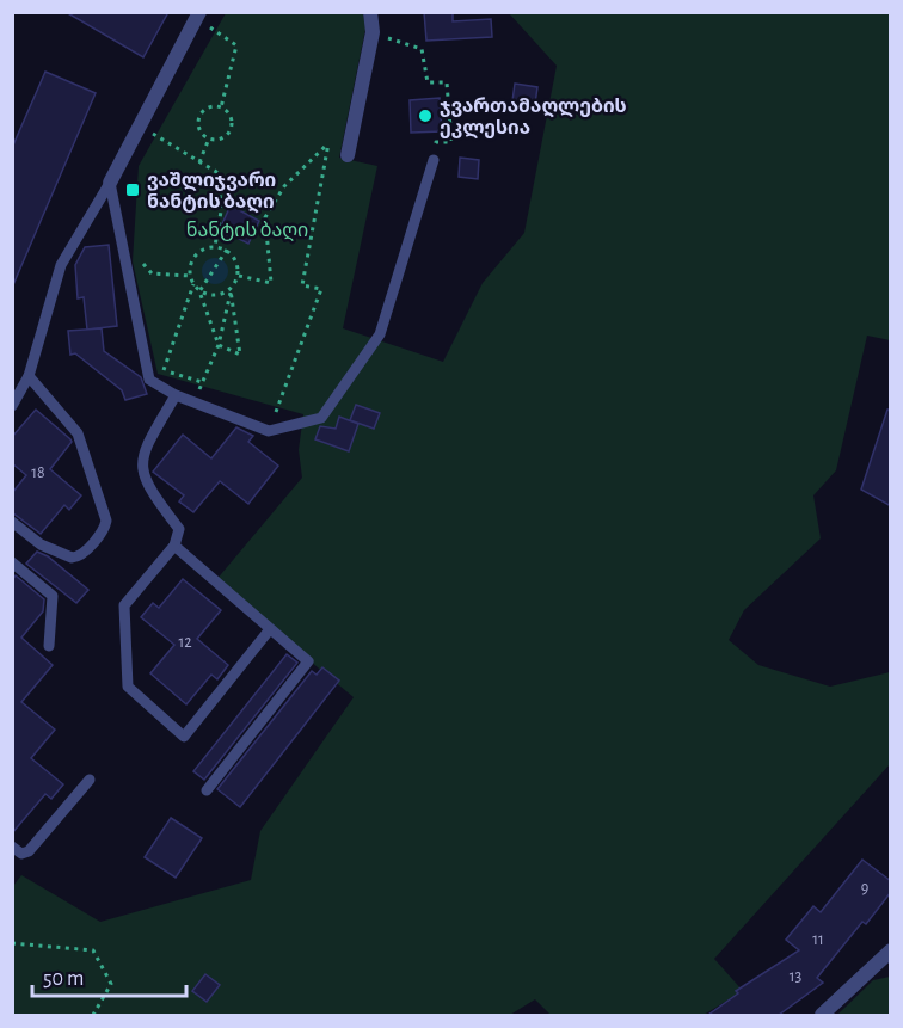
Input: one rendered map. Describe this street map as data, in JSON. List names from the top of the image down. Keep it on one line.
{"parks":["ნანტის ბაღი"],"places":{"other":["ჯვართამაღლების ეკლესია"],"transit":["ვაშლიჯვარი ნანტის ბაღი"]},"house_numbers":["18","12","9","11","13"],"scale_bar":"50 m"}
